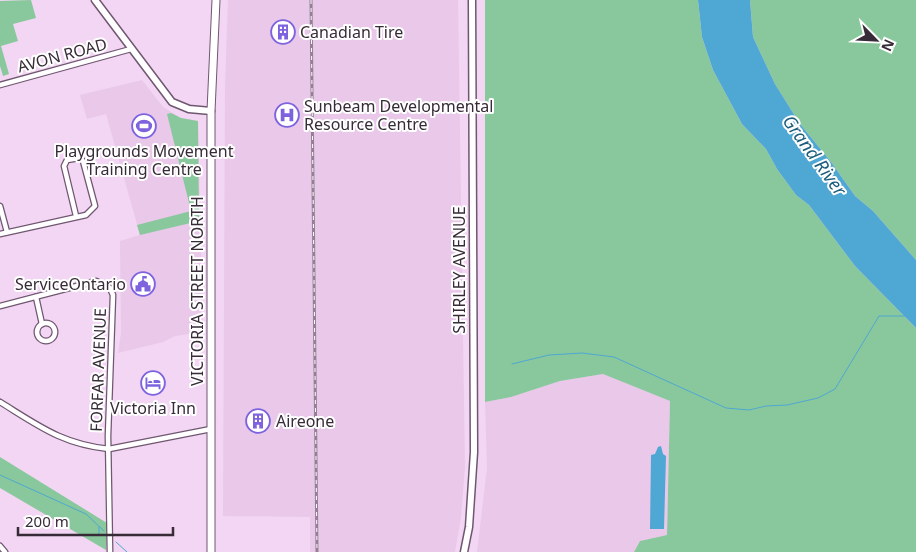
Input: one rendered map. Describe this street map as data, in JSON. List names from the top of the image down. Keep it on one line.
{"streets":{"main road":["SHIRLEY AVENUE","VICTORIA STREET NORTH"],"street":["AVON ROAD","FORFAR AVENUE"]},"crossings":[["VICTORIA STREET NORTH","FORFAR AVENUE"]],"water":["Grand River"],"places":{"building":["Canadian Tire","Aireone"],"hospital":["Sunbeam Developmental Resource Centre"],"sports":["Playgrounds Movement Training Centre"],"public building":["ServiceOntario"],"hotel":["Victoria Inn"]},"scale_bar":"200 m","north":"bottom right"}
